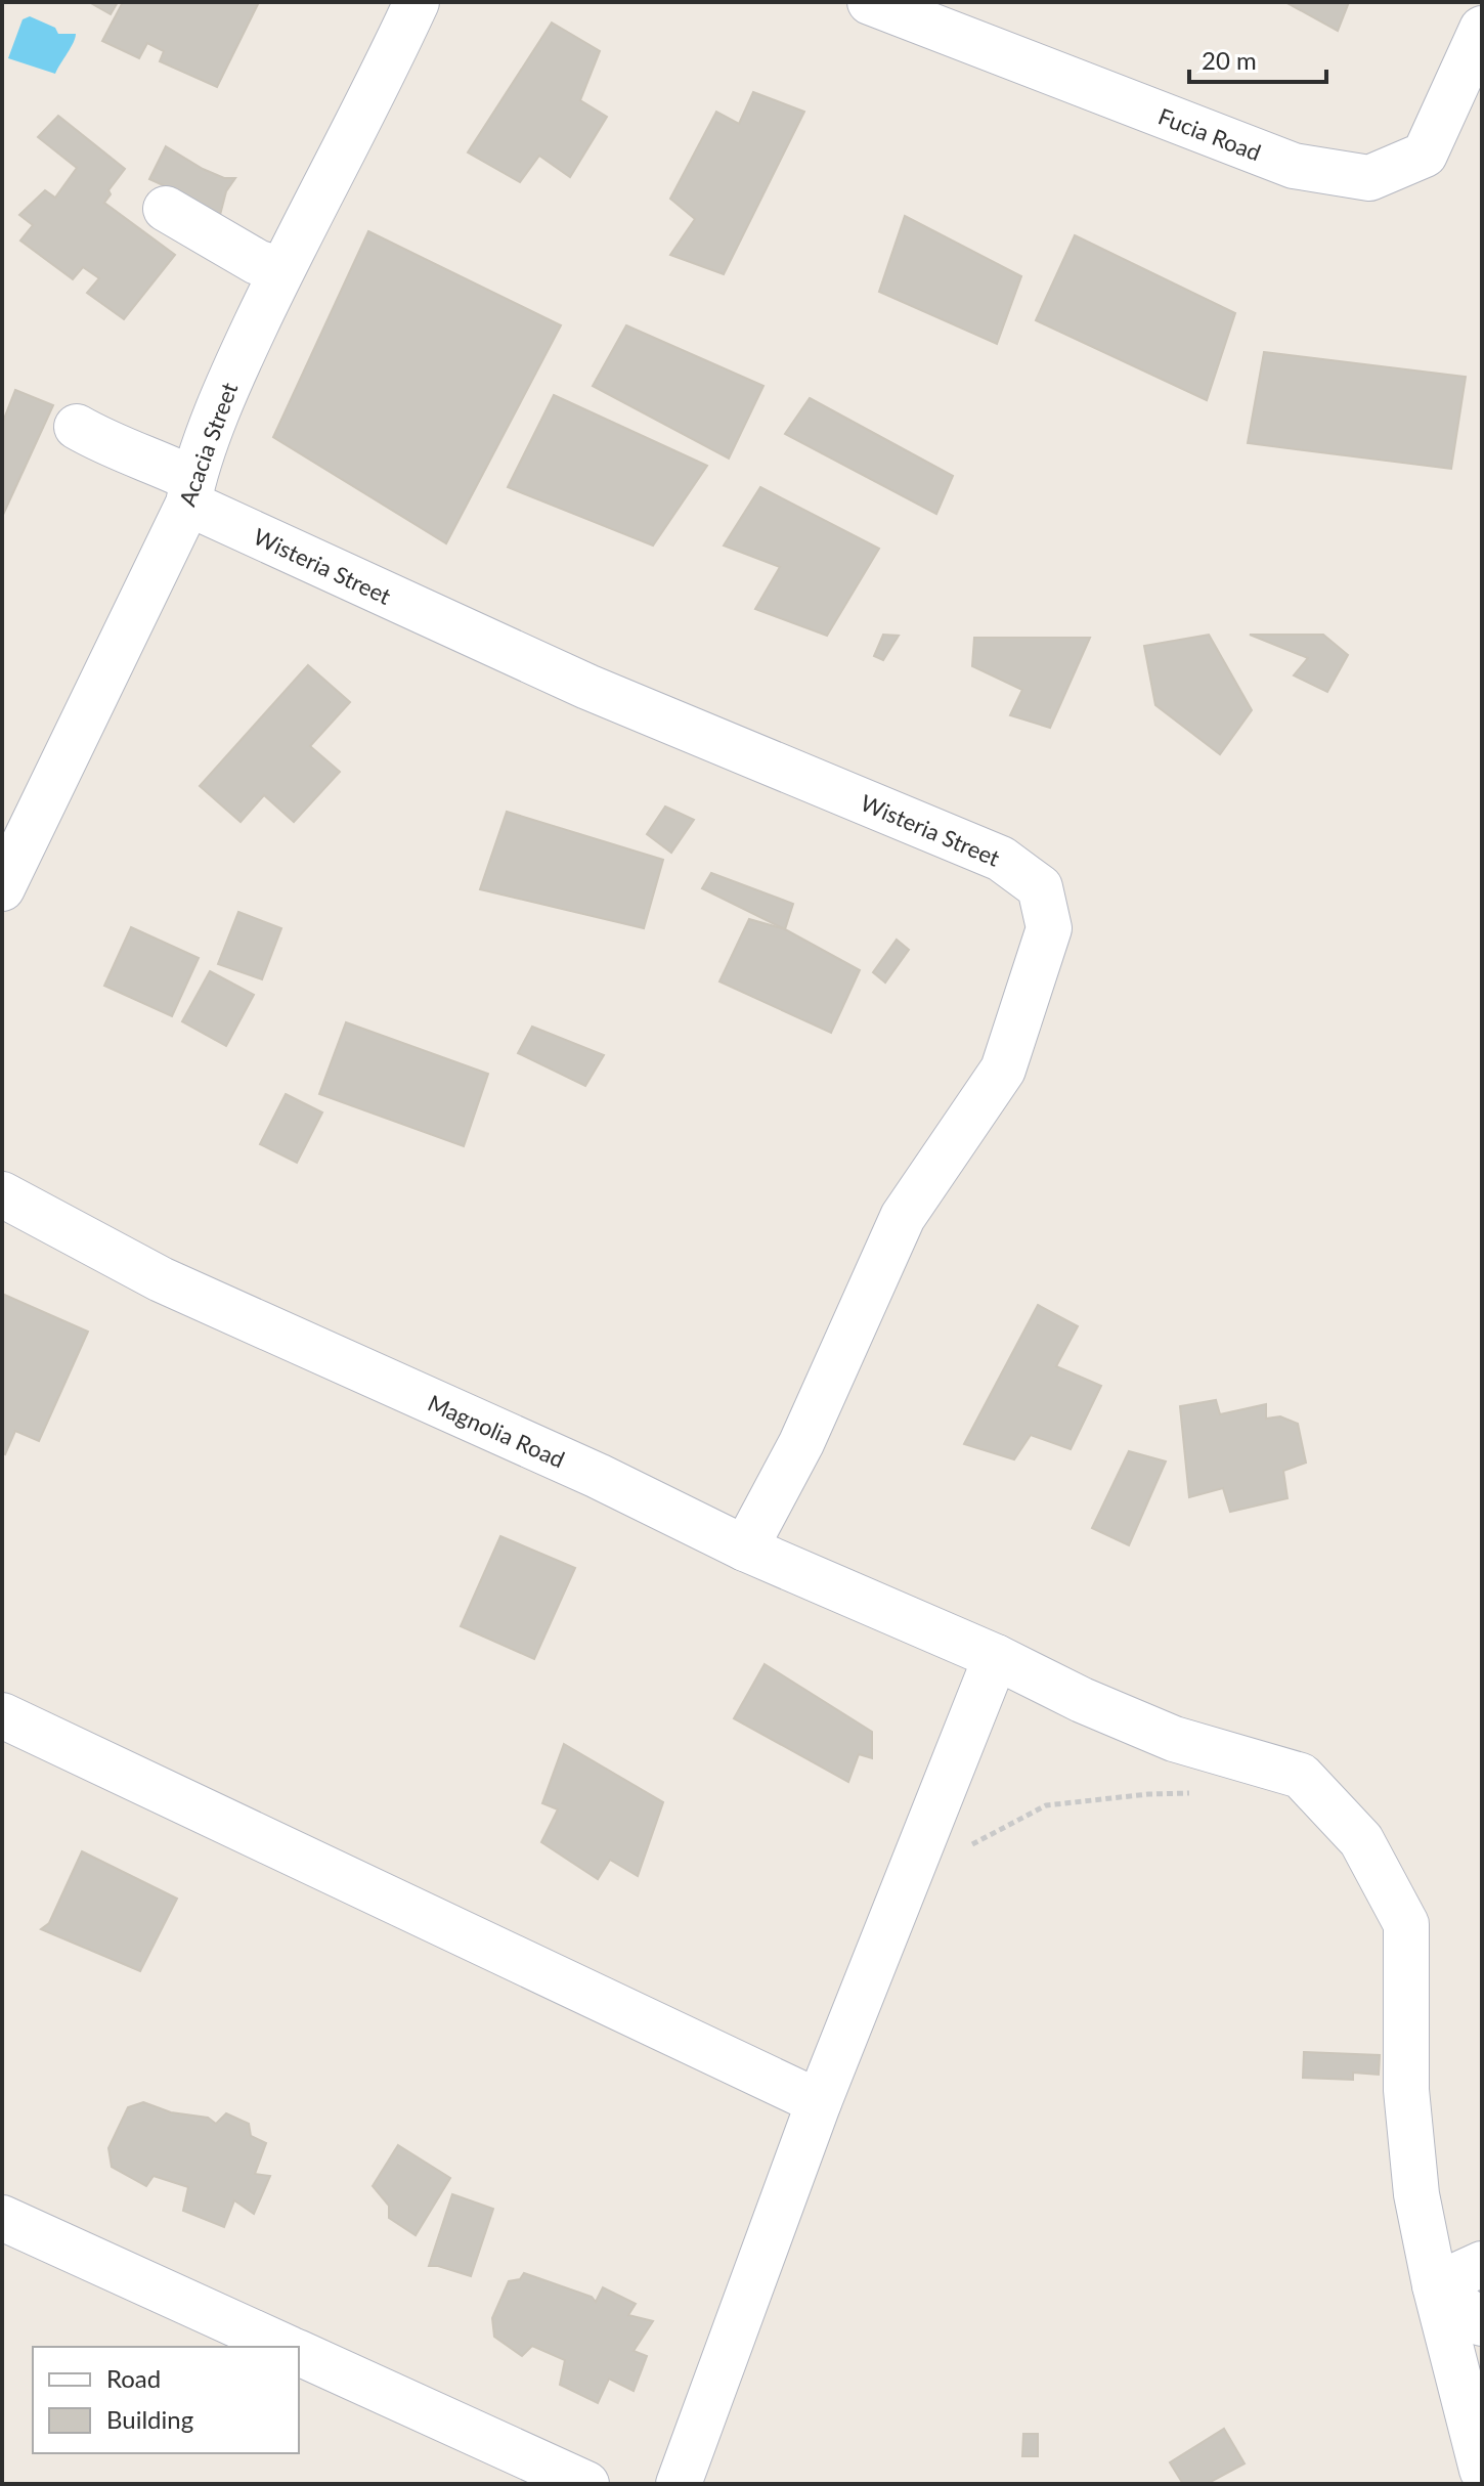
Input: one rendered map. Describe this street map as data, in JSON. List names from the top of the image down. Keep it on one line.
{"streets":{"street":["Fucia Road","Acacia Street","Wisteria Street","Magnolia Road"]},"crossings":[["Acacia Street","Wisteria Street"],["Wisteria Street","Magnolia Road"]],"legend":["Road","Building"],"scale_bar":"20 m"}
